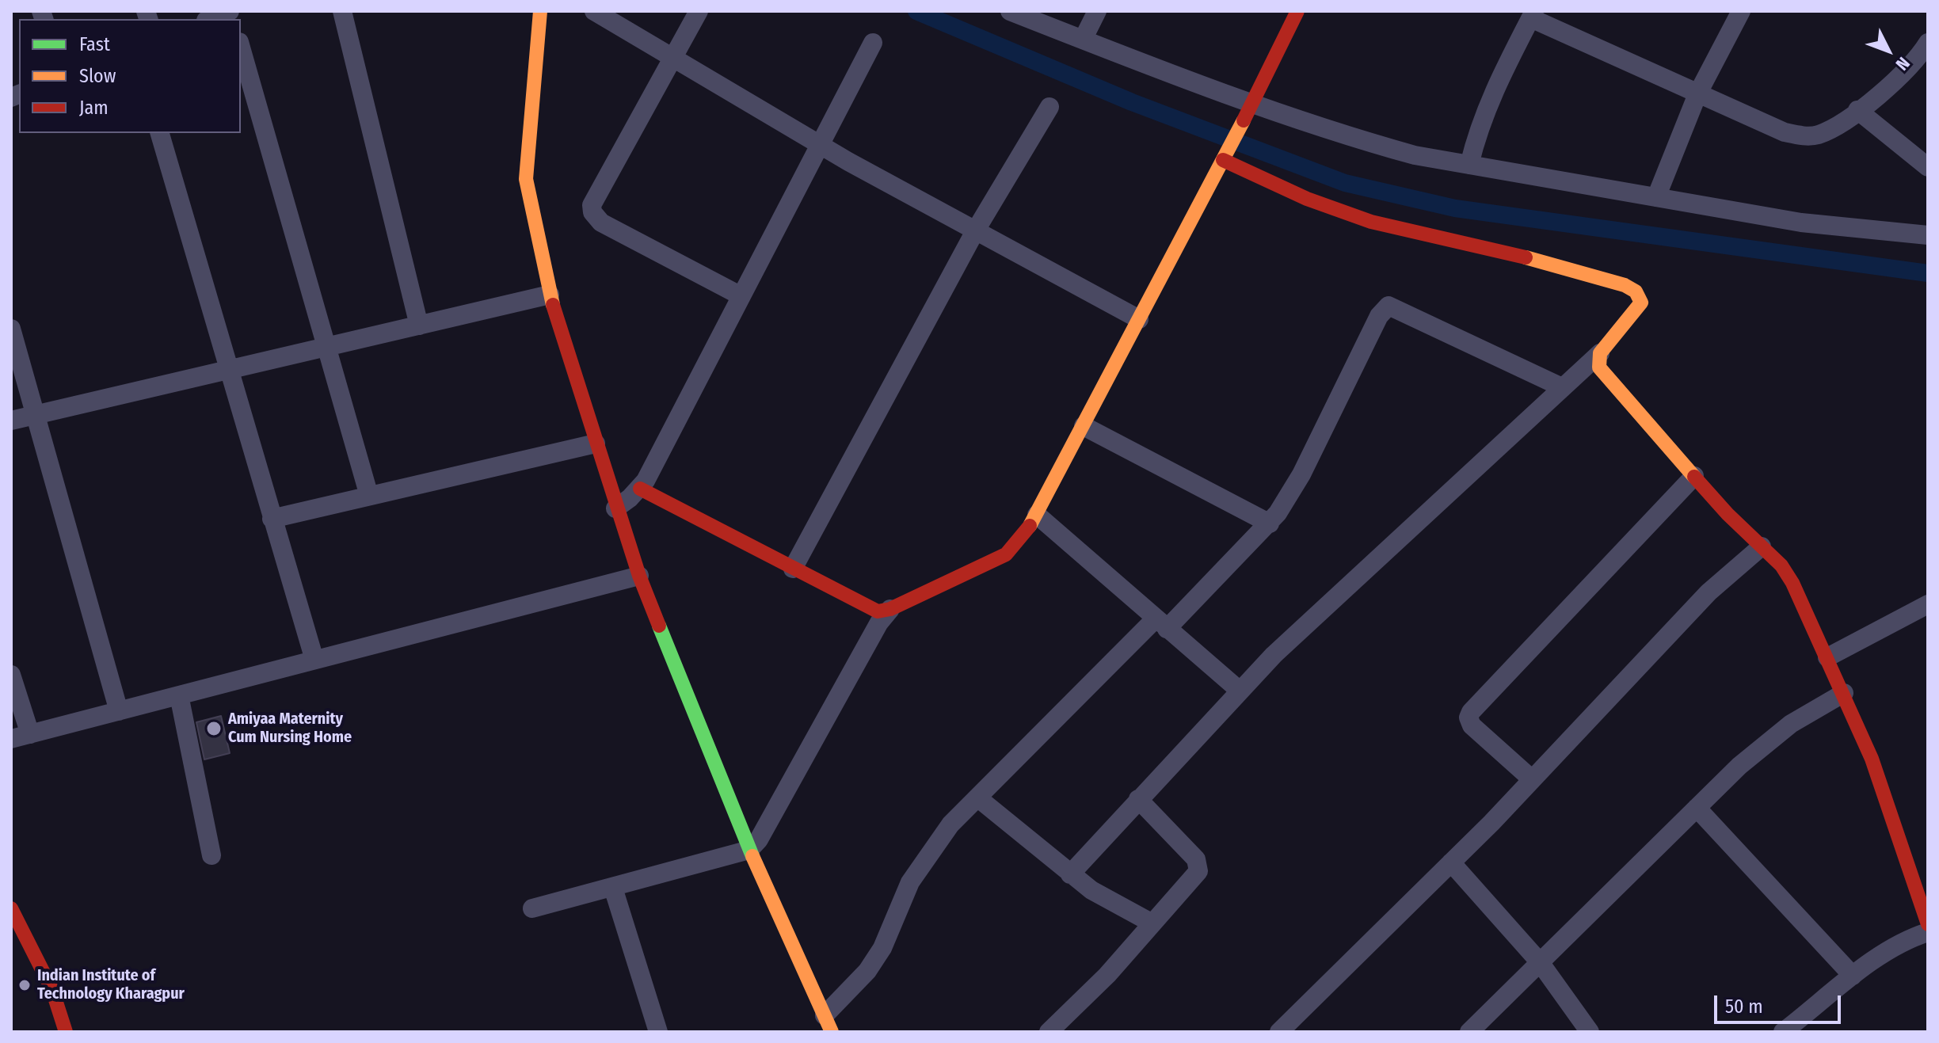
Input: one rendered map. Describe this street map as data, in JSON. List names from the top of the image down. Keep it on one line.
{"places":["Amiyaa Maternity Cum Nursing Home","Indian Institute of Technology Kharagpur"],"legend":["Fast","Slow","Jam"],"scale_bar":"50 m","north":"bottom right"}
